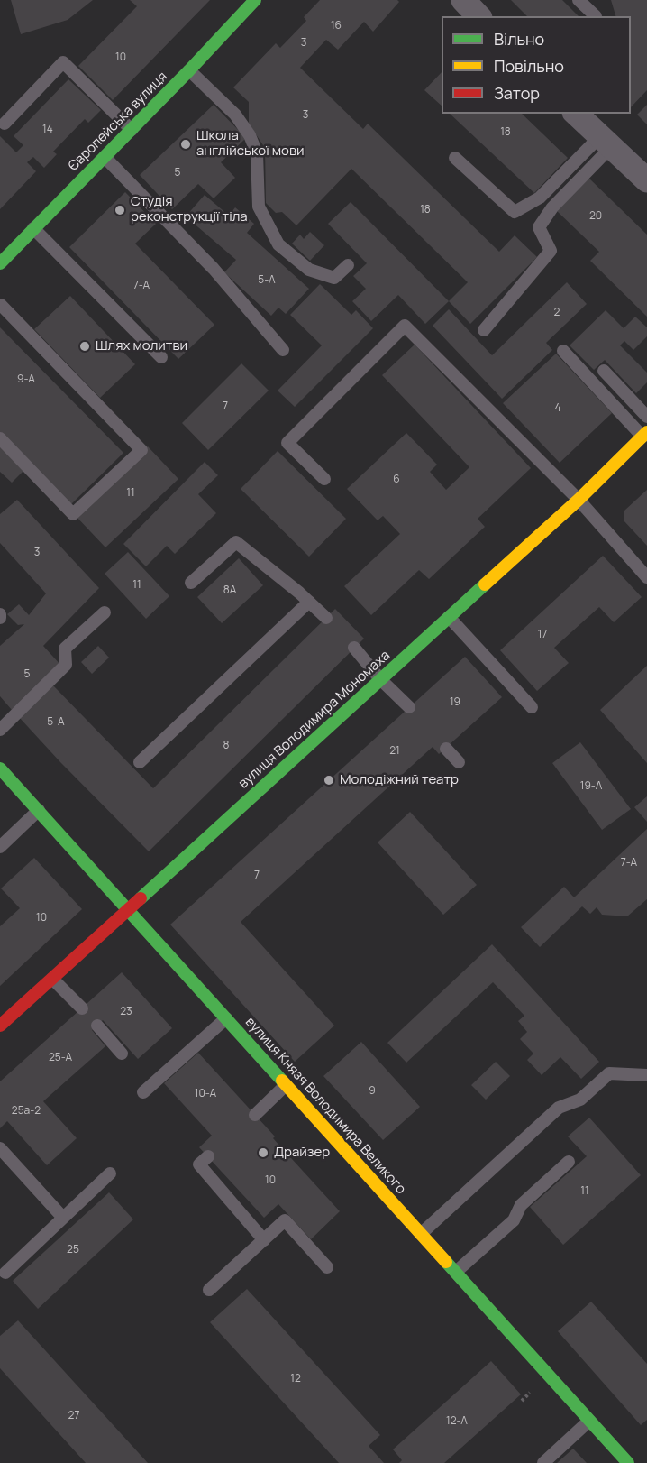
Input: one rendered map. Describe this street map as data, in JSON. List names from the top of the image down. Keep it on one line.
{"streets":{"main road":["Європейська вулиця","вулиця Володимира Мономаха","вулиця Князя Володимира Великого"]},"crossings":[["вулиця Володимира Мономаха","вулиця Князя Володимира Великого"]],"places":["Школа англійської мови","Студія реконструкції тіла","Шлях молитви","Молодіжний театр","Драйзер"],"house_numbers":["16","3","10","3","14","18","5","18","20","5-А","7-А","2","9-А","7","4","6","11","3","11","8А","17","5","19","5-А","8","21","19-А","7-А","7","10","23","25-А","9","10-А","25а-2","10","11","25","12","27","12-А"],"legend":["Вільно","Повільно","Затор"]}
